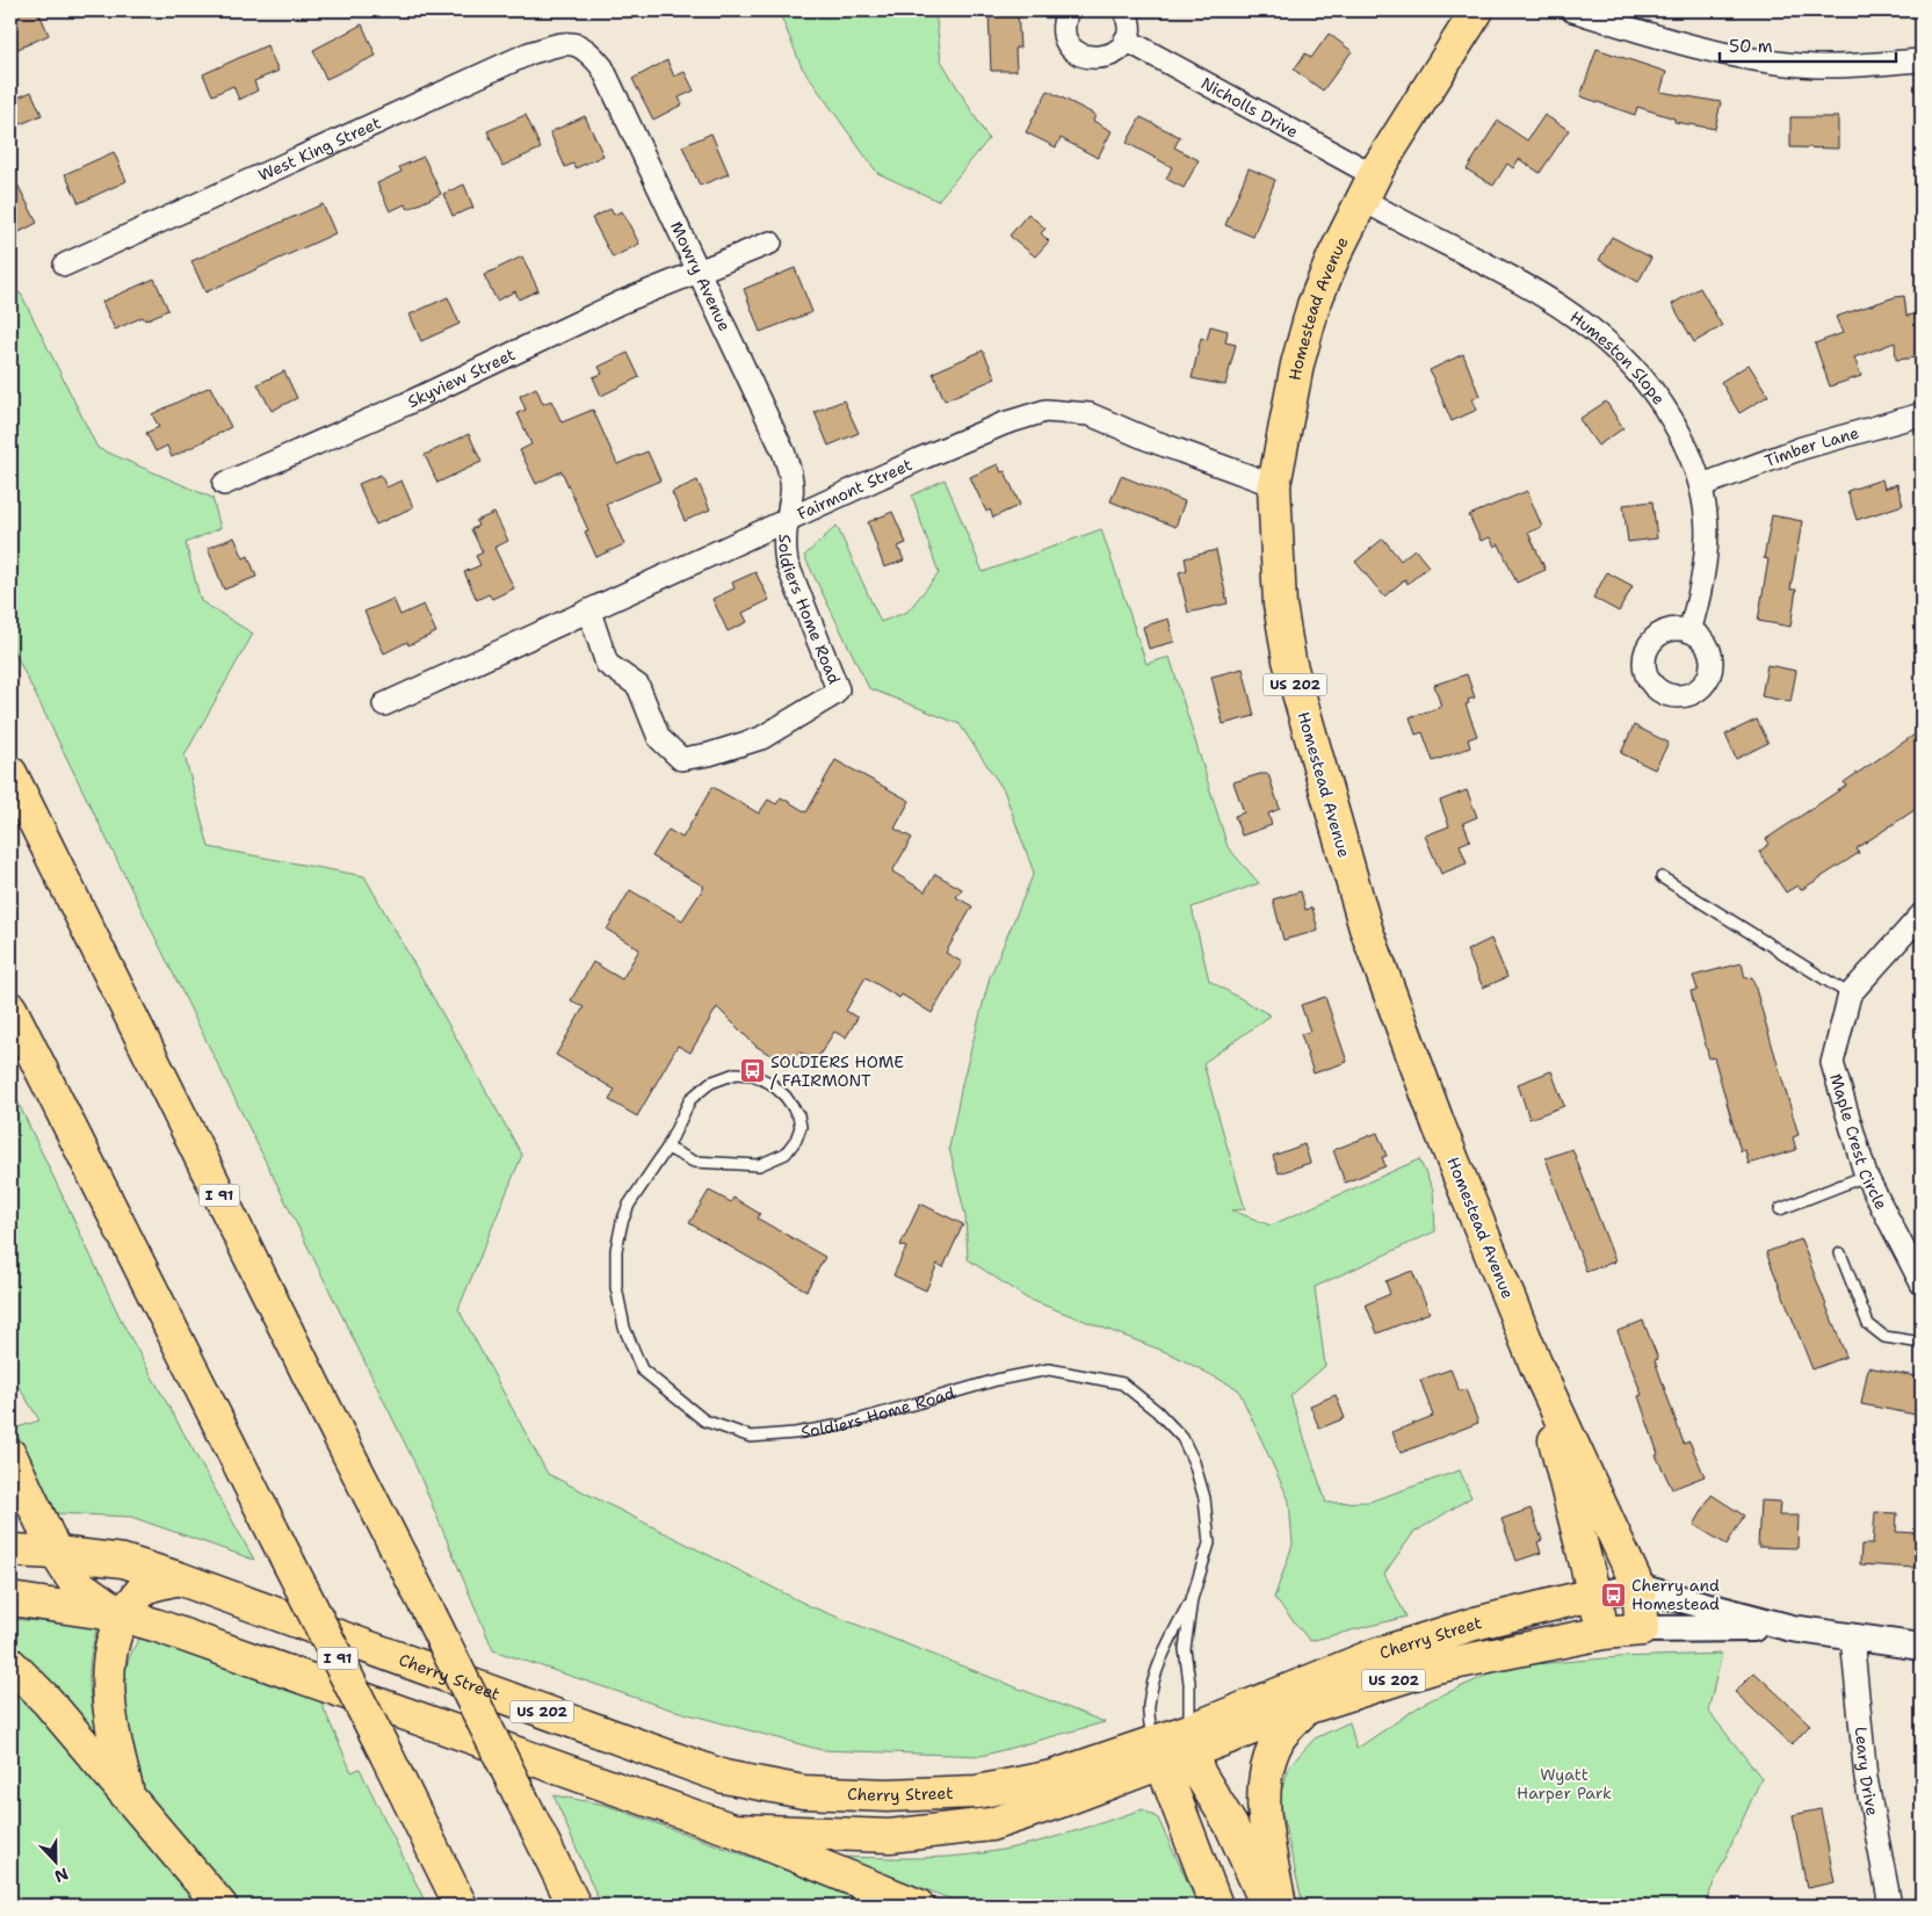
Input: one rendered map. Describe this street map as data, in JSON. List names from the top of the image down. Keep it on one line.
{"streets":{"main road":["Homestead Avenue","US 202","I 91","Cherry Street"],"street":["Nicholls Drive","West King Street","Mowry Avenue","Humeston Slope","Skyview Street","Timber Lane","Fairmont Street","Soldiers Home Road","Maple Crest Circle","Leary Drive"]},"crossings":[["Nicholls Drive","Homestead Avenue"],["Nicholls Drive","Humeston Slope"],["West King Street","Mowry Avenue"],["Mowry Avenue","Skyview Street"],["Mowry Avenue","Fairmont Street"],["Mowry Avenue","Soldiers Home Road"],["Homestead Avenue","Humeston Slope"],["Homestead Avenue","Fairmont Street"],["Homestead Avenue","Cherry Street"],["Humeston Slope","Timber Lane"],["Fairmont Street","Soldiers Home Road"],["Soldiers Home Road","Cherry Street"],["Cherry Street","Leary Drive"]],"parks":["Wyatt Harper Park"],"places":{"bus stop":["SOLDIERS HOME / FAIRMONT","Cherry and Homestead"]},"scale_bar":"50 m","north":"bottom"}
